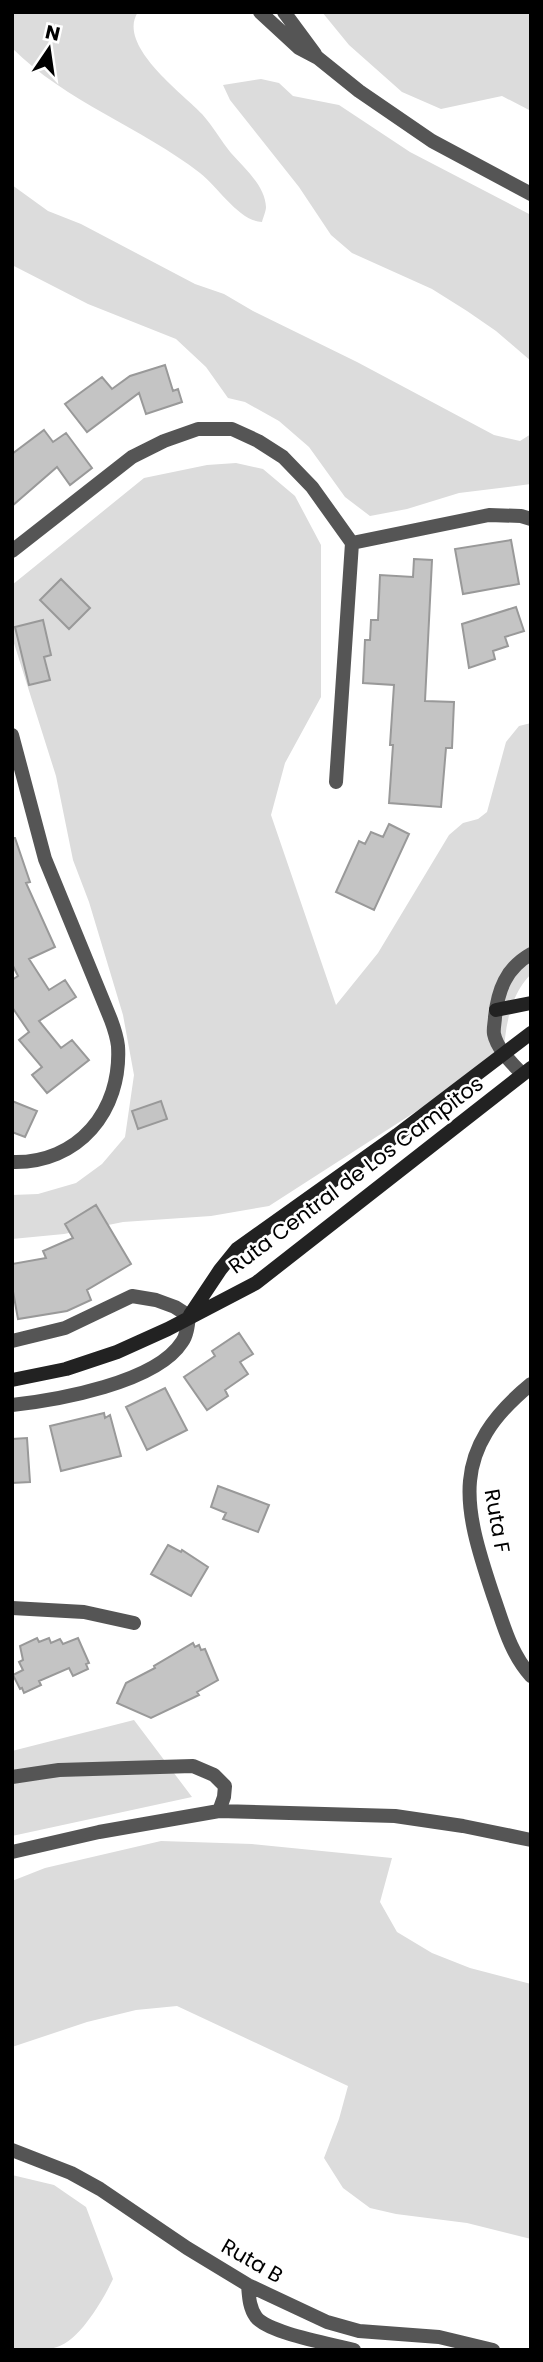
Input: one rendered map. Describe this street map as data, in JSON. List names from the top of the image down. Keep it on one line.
{"streets":{"main road":["Ruta Central de Los Campitos"],"street":["Ruta F","Ruta B"]},"north":"top"}
